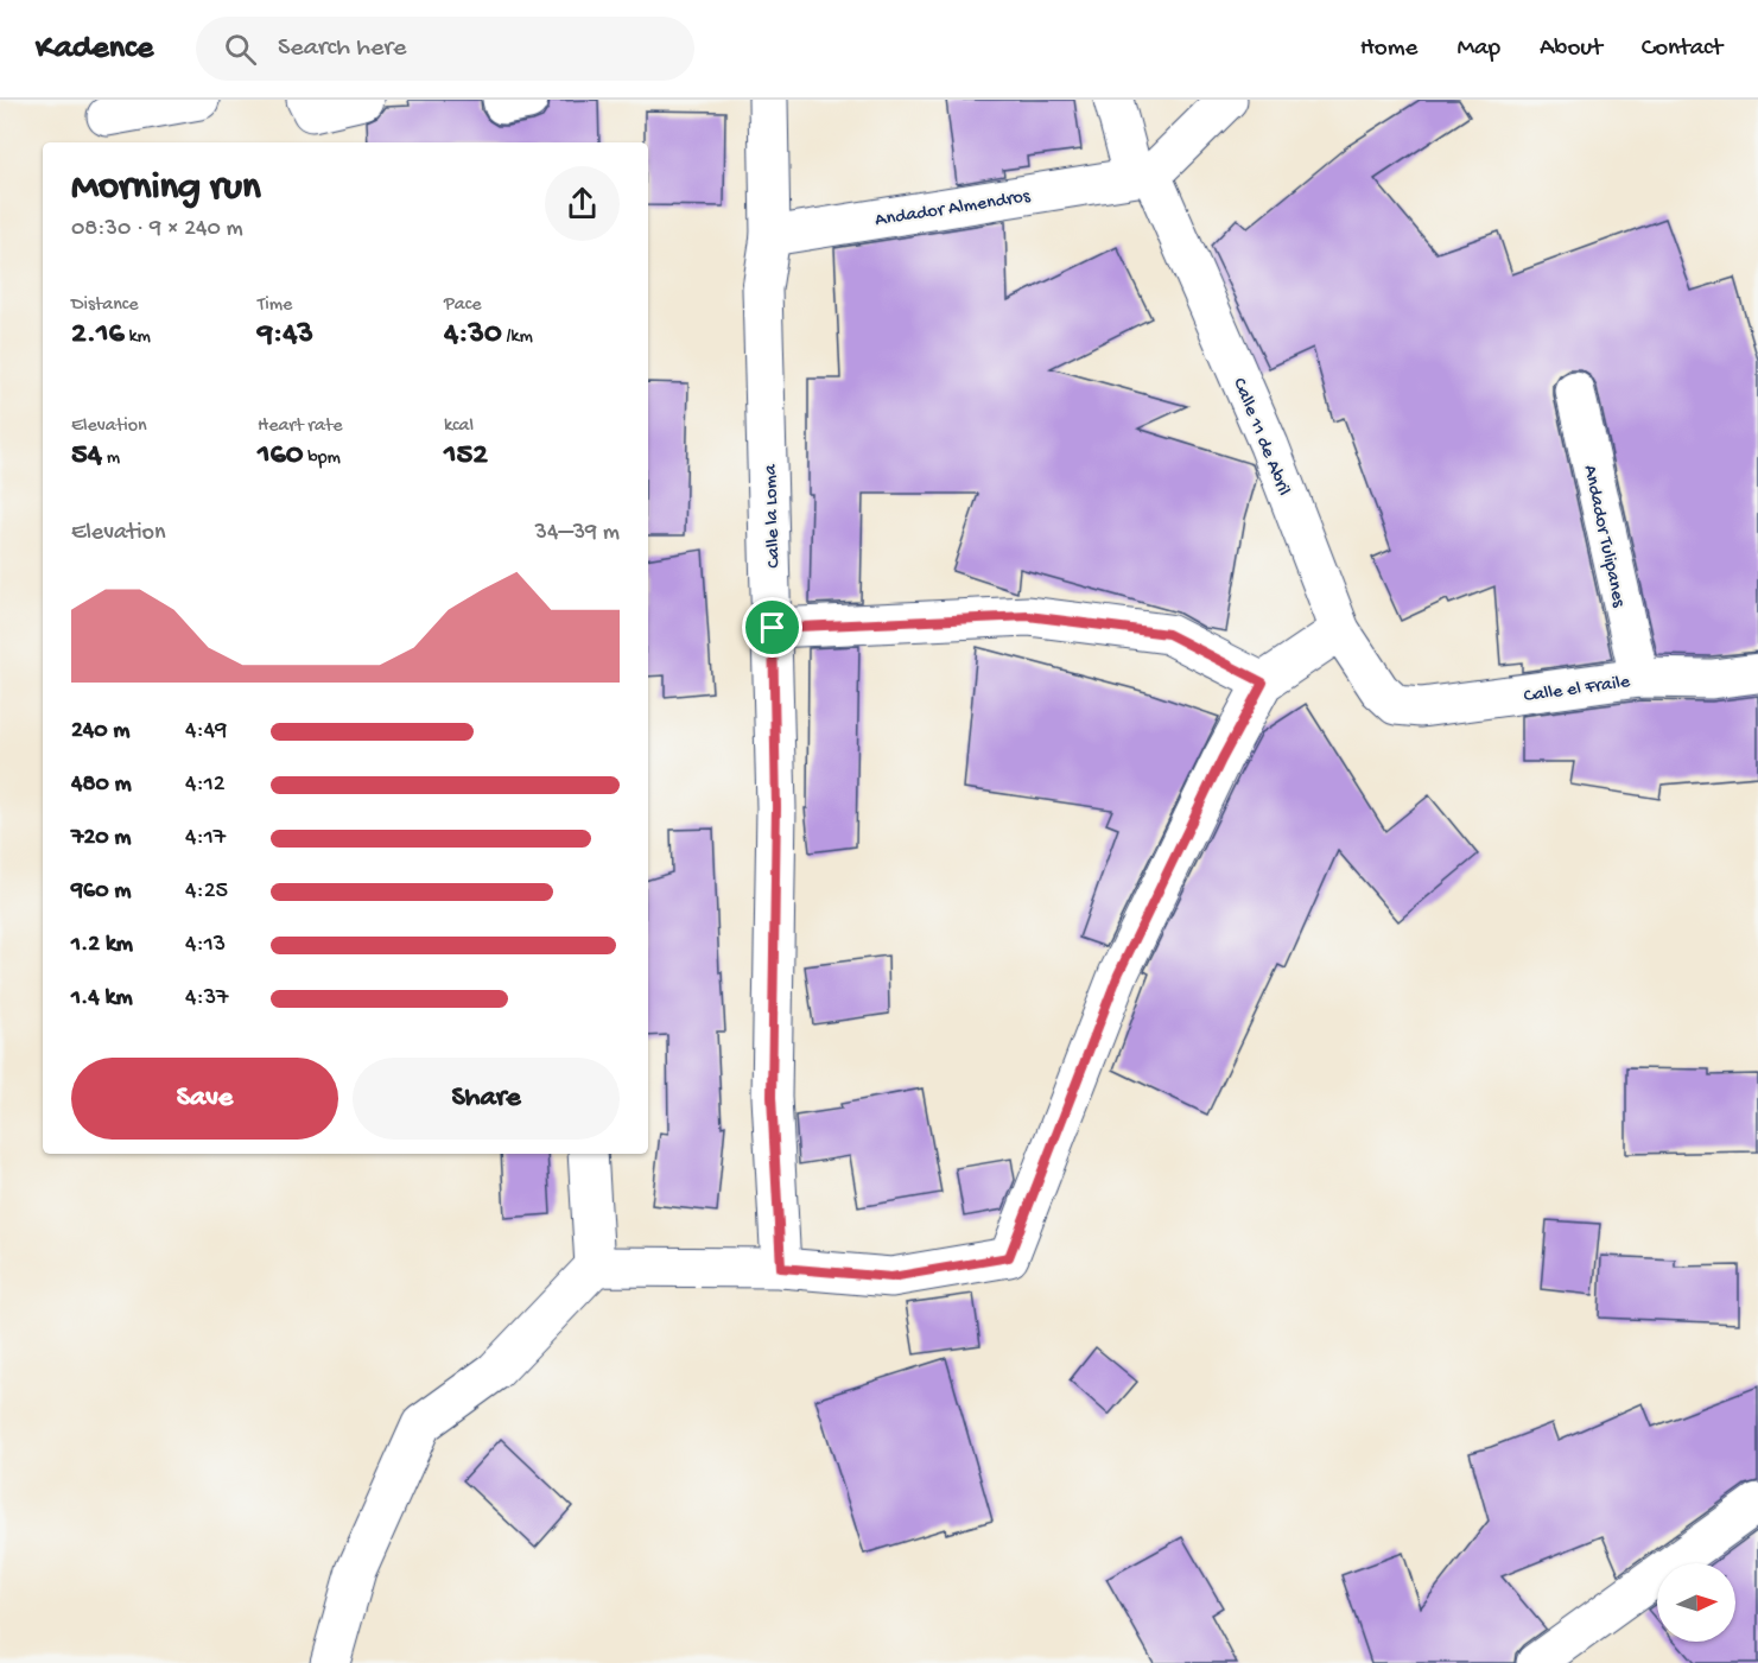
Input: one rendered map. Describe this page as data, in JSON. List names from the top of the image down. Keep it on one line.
{"streets":{"street":["Andador Almendros","Calle 11 de Abril","Calle la Loma","Andador Tulipanes","Calle el Fraile"]},"crossings":[["Andador Almendros","Calle 11 de Abril"],["Andador Almendros","Calle la Loma"],["Calle 11 de Abril","Calle el Fraile"],["Andador Tulipanes","Calle el Fraile"]],"north":"right","page":{"header":"Kadence","search":"Search here","nav":["Home","Map","About","Contact"],"heading":["Morning run","08:30 · 9 × 240 m"],"stats":[["Distance","2.16 km"],["Time","9:43"],["Pace","4:30 /km"],["Elevation","54 m"],["Heart rate","160 bpm"],["kcal","152"]],"chart":["Elevation","34–39 m"],"list":[{"name":"240 m","note":"4:49"},{"name":"480 m","note":"4:12"},{"name":"720 m","note":"4:17"},{"name":"960 m","note":"4:25"},{"name":"1.2 km","note":"4:13"},{"name":"1.4 km","note":"4:37"}],"buttons":["Save","Share"]}}
